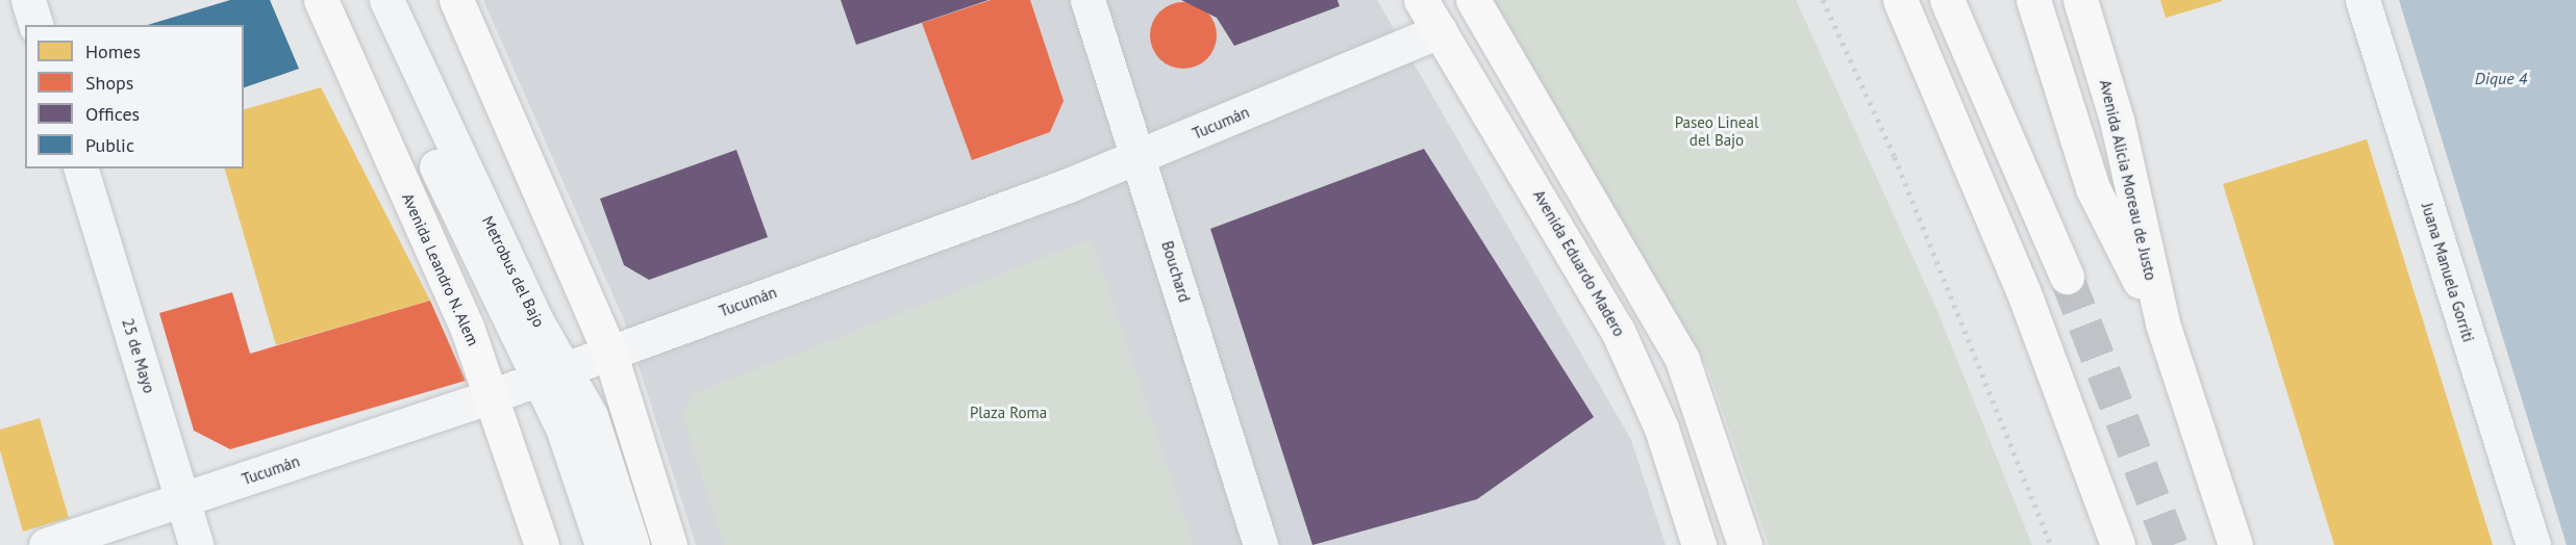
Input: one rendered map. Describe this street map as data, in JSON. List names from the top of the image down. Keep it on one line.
{"streets":{"main road":["Avenida Alicia Moreau de Justo","Avenida Eduardo Madero","Avenida Leandro N. Alem"],"street":["Tucumán","Metrobus del Bajo","Bouchard","Juana Manuela Gorriti","25 de Mayo"]},"crossings":[["Tucumán","Avenida Eduardo Madero"],["Tucumán","Avenida Leandro N. Alem"],["Tucumán","Metrobus del Bajo"],["Tucumán","Bouchard"],["Tucumán","25 de Mayo"]],"water":["Dique 4"],"parks":["Paseo Lineal del Bajo","Plaza Roma"],"legend":["Homes","Shops","Offices","Public"]}
